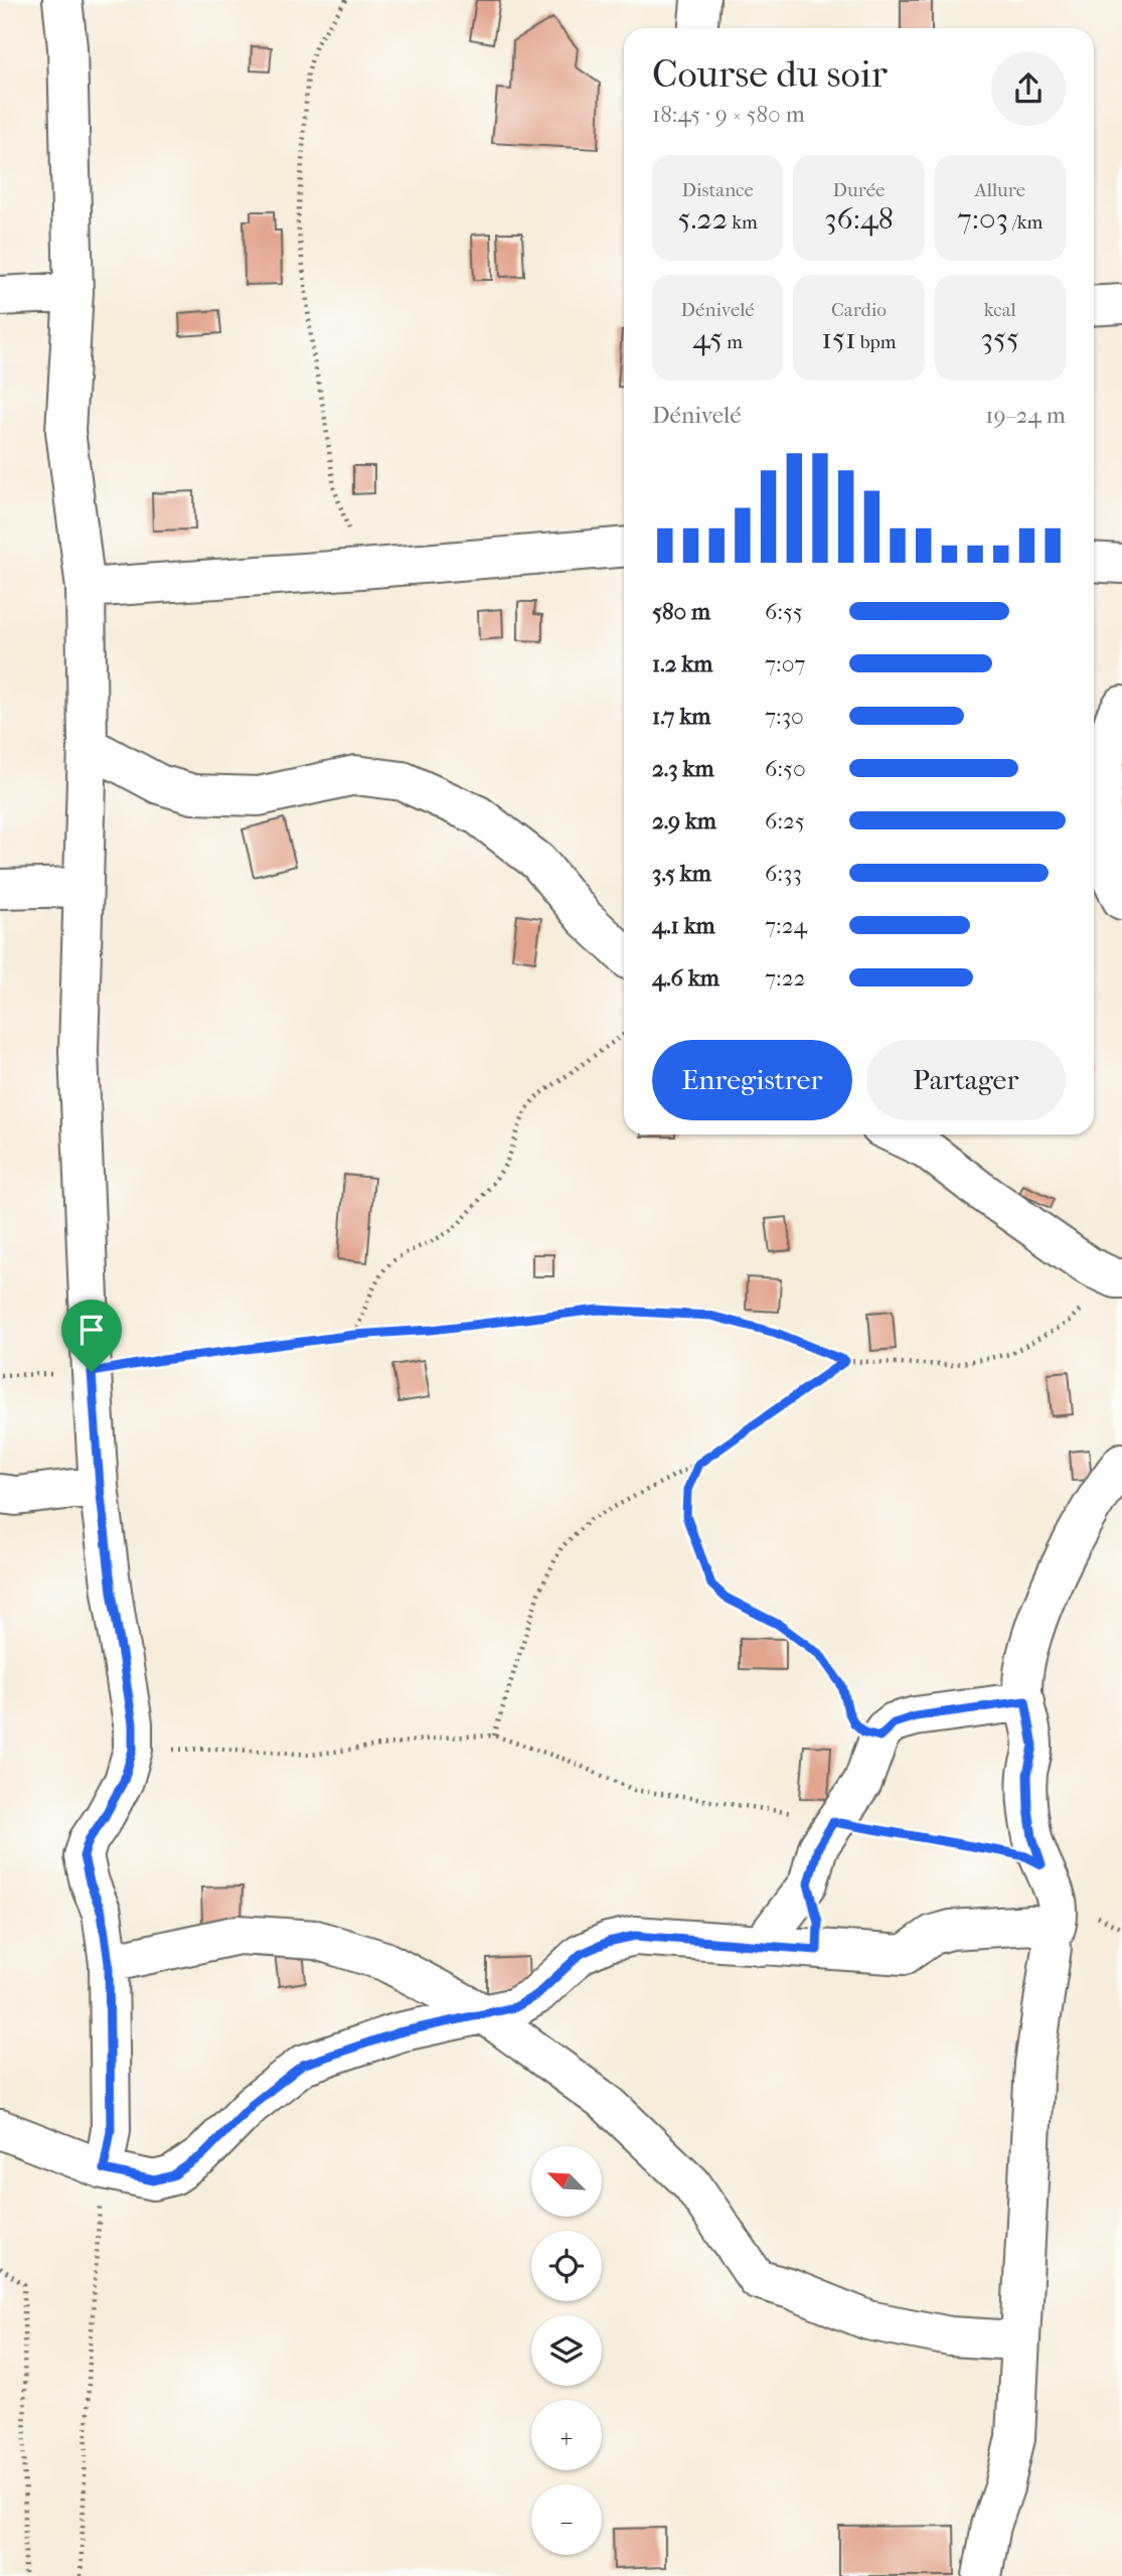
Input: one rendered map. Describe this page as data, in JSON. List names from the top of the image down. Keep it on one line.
{"north":"top left","page":{"heading":["Course du soir","18:45 · 9 × 580 m"],"stats":[["Distance","5.22 km"],["Durée","36:48"],["Allure","7:03 /km"],["Dénivelé","45 m"],["Cardio","151 bpm"],["kcal","355"]],"chart":["Dénivelé","19–24 m"],"list":[{"name":"580 m","note":"6:55"},{"name":"1.2 km","note":"7:07"},{"name":"1.7 km","note":"7:30"},{"name":"2.3 km","note":"6:50"},{"name":"2.9 km","note":"6:25"},{"name":"3.5 km","note":"6:33"},{"name":"4.1 km","note":"7:24"},{"name":"4.6 km","note":"7:22"}],"buttons":["Enregistrer","Partager"],"map_buttons":["+","−"]}}
